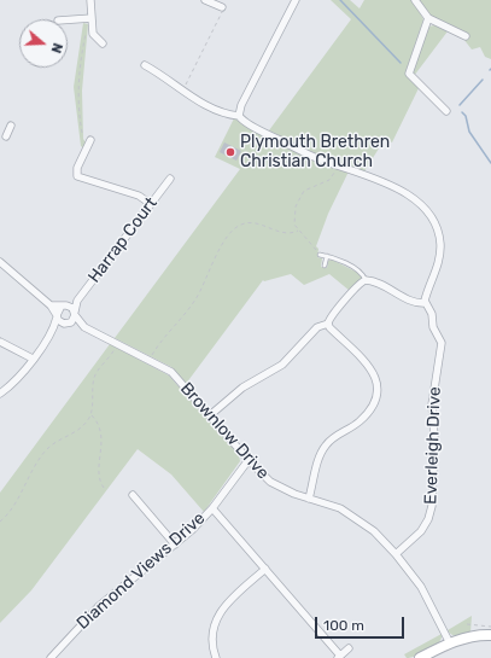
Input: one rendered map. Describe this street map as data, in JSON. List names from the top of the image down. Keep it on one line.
{"streets":{"street":["Harrap Court","Brownlow Drive","Everleigh Drive","Diamond Views Drive"]},"crossings":[["Harrap Court","Brownlow Drive"],["Brownlow Drive","Everleigh Drive"],["Brownlow Drive","Diamond Views Drive"]],"places":["Plymouth Brethren Christian Church"],"scale_bar":"100 m","north":"right"}
